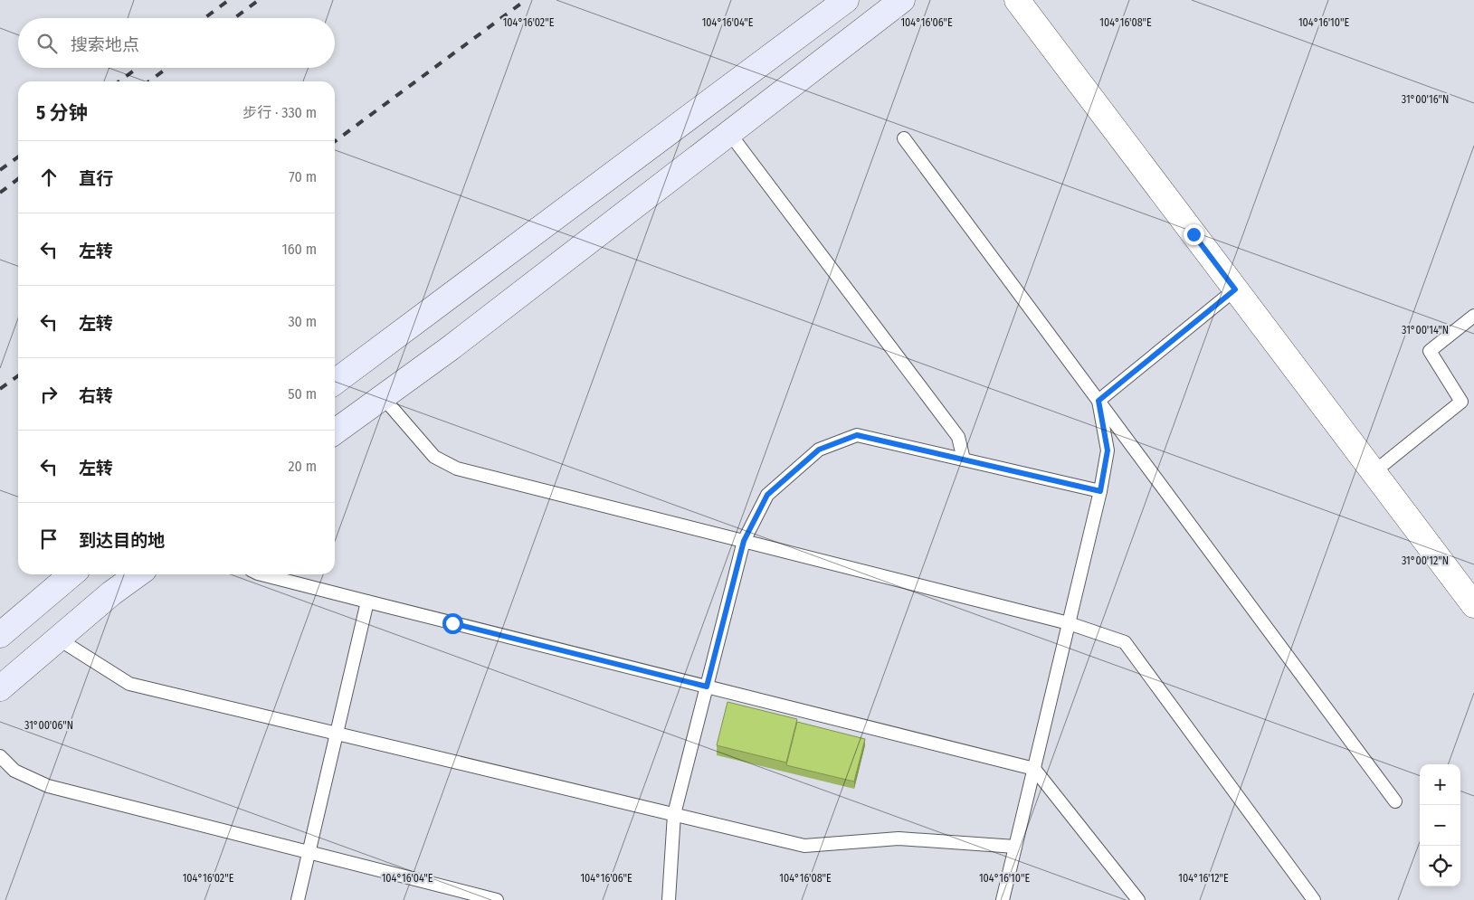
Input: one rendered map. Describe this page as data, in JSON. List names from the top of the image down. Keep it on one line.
{"page":{"search":"搜索地点","heading":["5 分钟","步行 · 330 m"],"list":[["直行","70 m"],["左转","160 m"],["左转","30 m"],["右转","50 m"],["左转","20 m"],"到达目的地"],"map_buttons":["+","−"]},"coordinates":["104°16'02\"E","104°16'04\"E","104°16'06\"E","104°16'08\"E","104°16'10\"E","31°00'16\"N","31°00'14\"N","31°00'12\"N","31°00'06\"N","104°16'12\"E"]}
